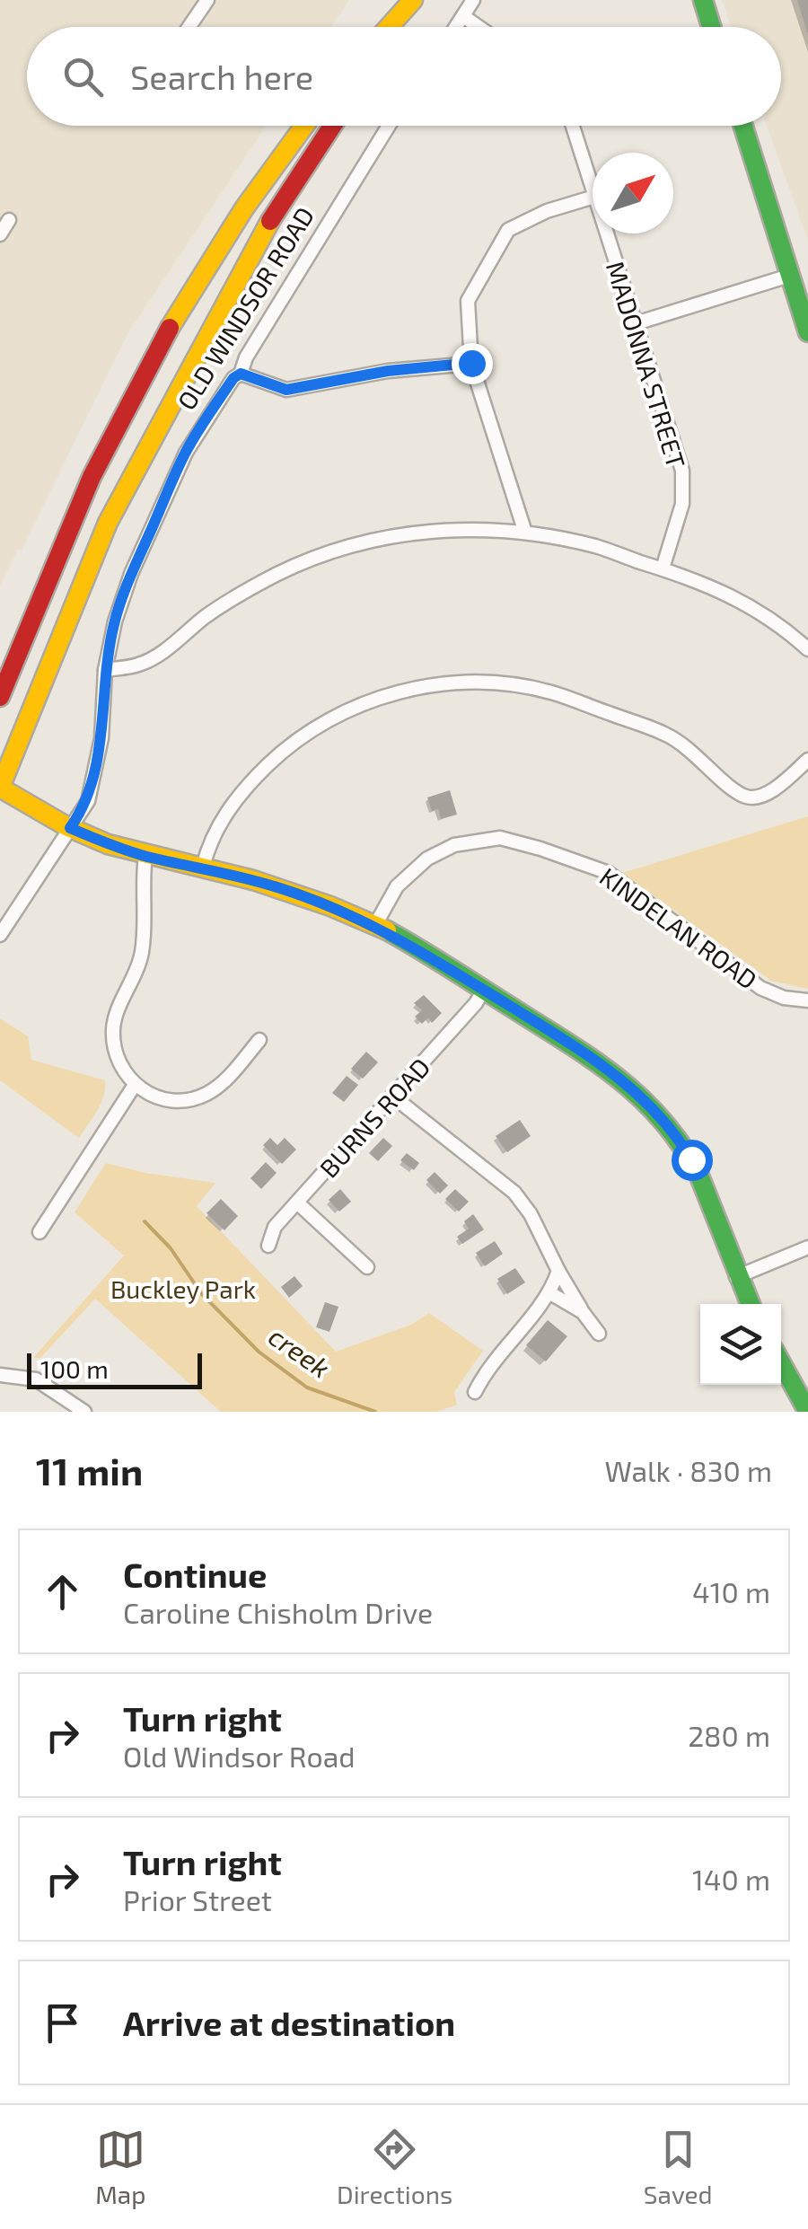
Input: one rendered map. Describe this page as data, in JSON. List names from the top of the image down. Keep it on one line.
{"streets":{"main road":["OLD WINDSOR ROAD"],"street":["MADONNA STREET","KINDELAN ROAD","BURNS ROAD"]},"water":["creek"],"parks":["Buckley Park"],"scale_bar":"100 m","north":"top right","page":{"search":"Search here","scale":"100 m","heading":["11 min","Walk · 830 m"],"list":[["Continue","Caroline Chisholm Drive","410 m"],["Turn right","Old Windsor Road","280 m"],["Turn right","Prior Street","140 m"],"Arrive at destination"],"nav":["Map","Directions","Saved"]}}
